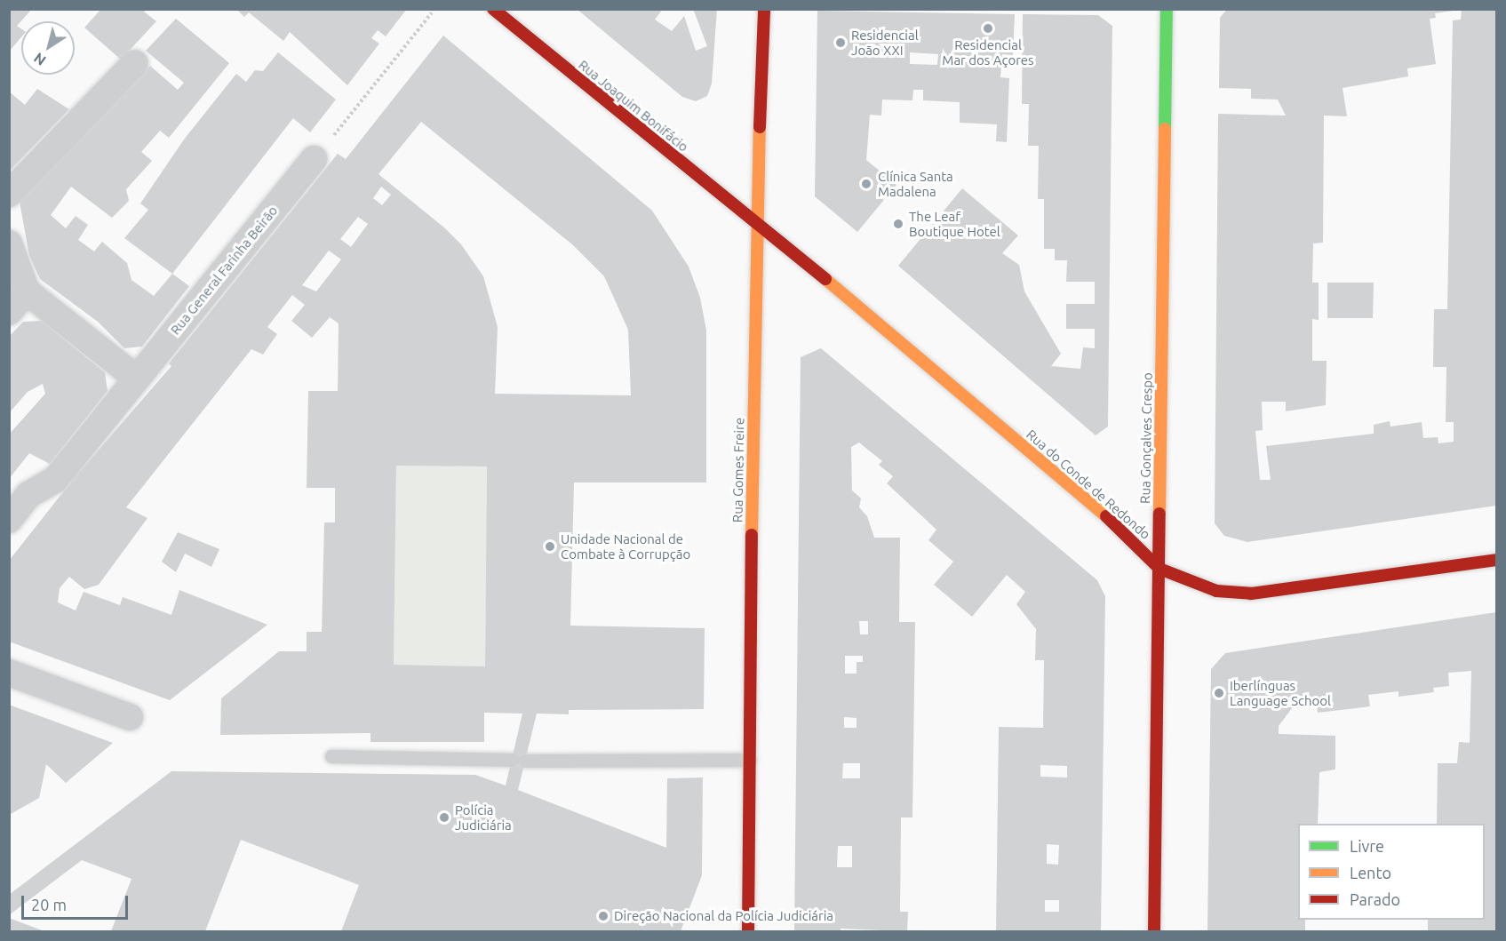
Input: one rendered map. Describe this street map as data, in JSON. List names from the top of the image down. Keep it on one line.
{"streets":{"street":["Rua Joaquim Bonifácio","Rua General Farinha Beirão","Rua Gonçalves Crespo","Rua Gomes Freire","Rua do Conde de Redondo"]},"crossings":[["Rua Joaquim Bonifácio","Rua Gomes Freire"],["Rua Joaquim Bonifácio","Rua do Conde de Redondo"],["Rua Gonçalves Crespo","Rua do Conde de Redondo"],["Rua Gomes Freire","Rua do Conde de Redondo"]],"places":["Residencial Mar dos Açores","Residencial João XXI","Clínica Santa Madalena","The Leaf Boutique Hotel","Unidade Nacional de Combate à Corrupção","Iberlínguas Language School","Polícia Judiciária","Direção Nacional da Polícia Judiciária"],"legend":["Livre","Lento","Parado"],"scale_bar":"20 m","north":"bottom left"}
